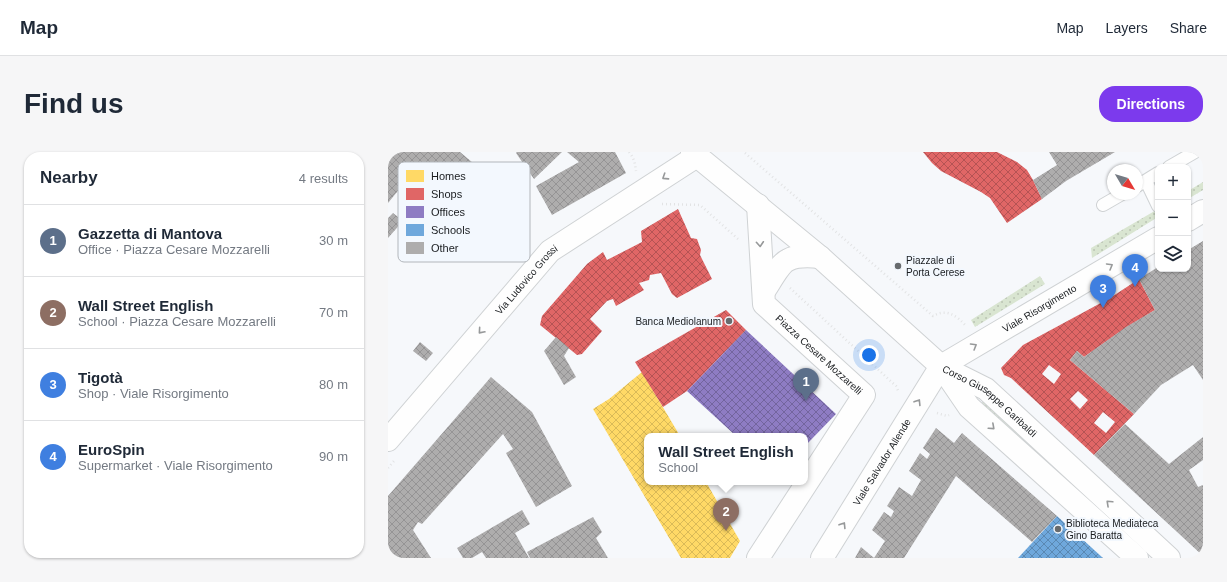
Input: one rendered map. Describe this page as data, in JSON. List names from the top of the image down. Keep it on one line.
{"streets":{"main road":["Via Ludovico Grossi","Viale Risorgimento","Piazza Cesare Mozzarelli","Corso Giuseppe Garibaldi","Viale Salvador Allende"]},"crossings":[["Viale Risorgimento","Corso Giuseppe Garibaldi"],["Viale Risorgimento","Viale Salvador Allende"],["Corso Giuseppe Garibaldi","Viale Salvador Allende"]],"one_way":["Via Ludovico Grossi","Viale Risorgimento","Viale Salvador Allende"],"places":["Piazzale di Porta Cerese","Banca Mediolanum","Biblioteca Mediateca Gino Baratta"],"legend":["Homes","Shops","Offices","Schools","Other"],"north":"bottom right","page":{"header":"Map","nav":["Map","Layers","Share"],"buttons":"Directions","title":"Find us","heading":["Nearby","4 results"],"map_buttons":["+","−"],"list":[{"mark":"1","name":"Gazzetta di Mantova","note":"Office · Piazza Cesare Mozzarelli","value":"30 m"},{"mark":"2","name":"Wall Street English","note":"School · Piazza Cesare Mozzarelli","value":"70 m"},{"mark":"3","name":"Tigotà","note":"Shop · Viale Risorgimento","value":"80 m"},{"mark":"4","name":"EuroSpin","note":"Supermarket · Viale Risorgimento","value":"90 m"}],"pins":["4","3","1","2"],"popup":["Wall Street English","School"]}}
